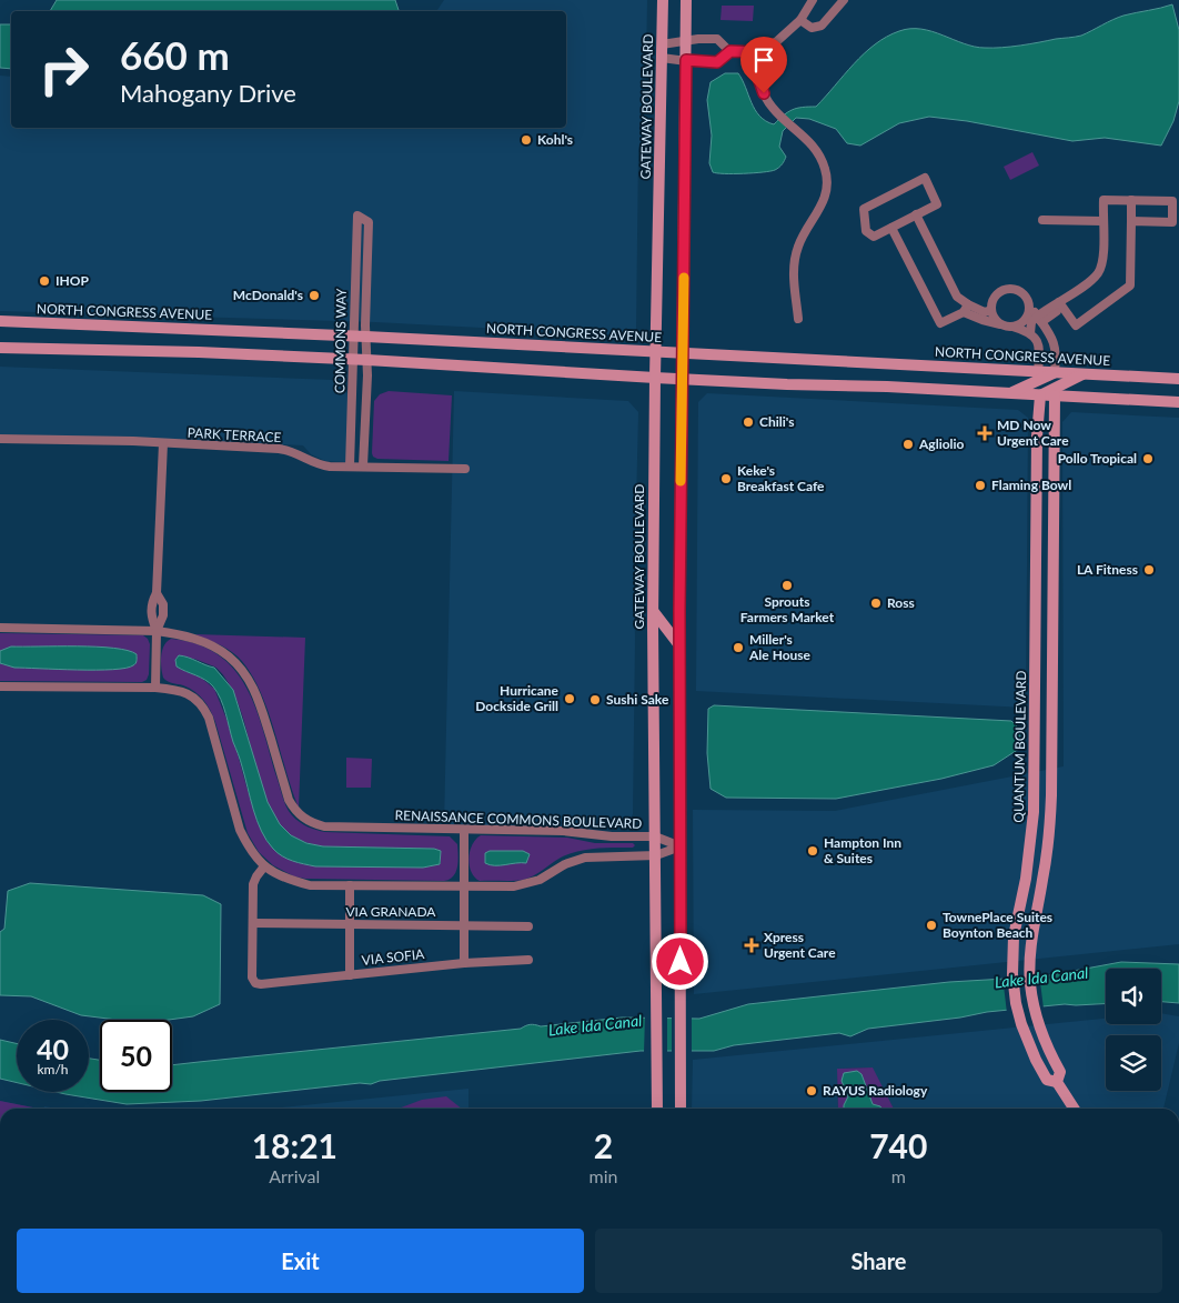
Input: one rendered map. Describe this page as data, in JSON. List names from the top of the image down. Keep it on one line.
{"streets":{"main road":["GATEWAY BOULEVARD","NORTH CONGRESS AVENUE","QUANTUM BOULEVARD"],"street":["COMMONS WAY","PARK TERRACE","RENAISSANCE COMMONS BOULEVARD","VIA GRANADA","VIA SOFIA"]},"crossings":[["GATEWAY BOULEVARD","NORTH CONGRESS AVENUE"],["GATEWAY BOULEVARD","RENAISSANCE COMMONS BOULEVARD"],["NORTH CONGRESS AVENUE","COMMONS WAY"],["COMMONS WAY","PARK TERRACE"],["VIA GRANADA","VIA SOFIA"]],"water":["Lake Ida Canal"],"places":{"other":["Kohl's","IHOP","McDonald's","Chili's","Agliolio","Pollo Tropical","Keke's Breakfast Cafe","Flaming Bowl","LA Fitness","Sprouts Farmers Market","Ross","Miller's Ale House","Hurricane Dockside Grill","Sushi Sake","Hampton Inn & Suites","TownePlace Suites Boynton Beach","RAYUS Radiology"],"health":["MD Now Urgent Care","Xpress Urgent Care"]},"page":{"turn":["660 m","Mahogany Drive"],"speed":"40 km/h","limit":"50","eta":["18:21","Arrival","2","min","740","m"],"buttons":["Exit","Share"]}}
